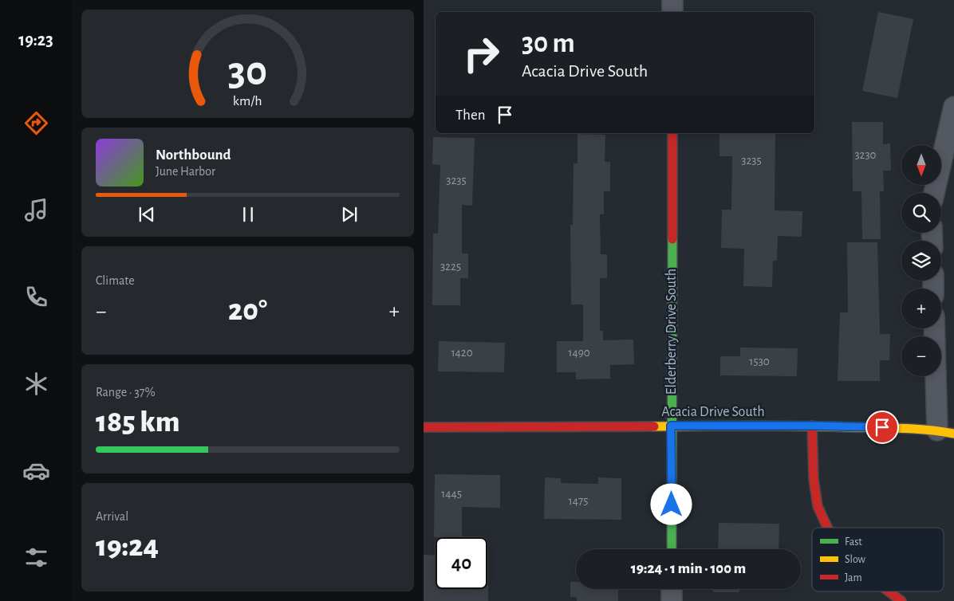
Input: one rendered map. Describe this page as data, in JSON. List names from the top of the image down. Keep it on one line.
{"streets":{"street":["Elderberry Drive South","Acacia Drive South"]},"crossings":[["Elderberry Drive South","Acacia Drive South"]],"house_numbers":["3230","3235","3235","3225","1420","1490","1530","1445","1475"],"legend":["Fast","Slow","Jam"],"north":"bottom","page":{"tabs":"19:23","turn":["30 m","Acacia Drive South"],"then":"Then","song":["Northbound","June Harbor"],"map_buttons":["+","−"],"tile":["Climate",["Range · 37%","185 km"],["Arrival","19:24"]],"heat":["−","20°","+"],"limit":"40","trip":"19:24 · 1 min · 100 m","gauge":["30","km/h"]}}
